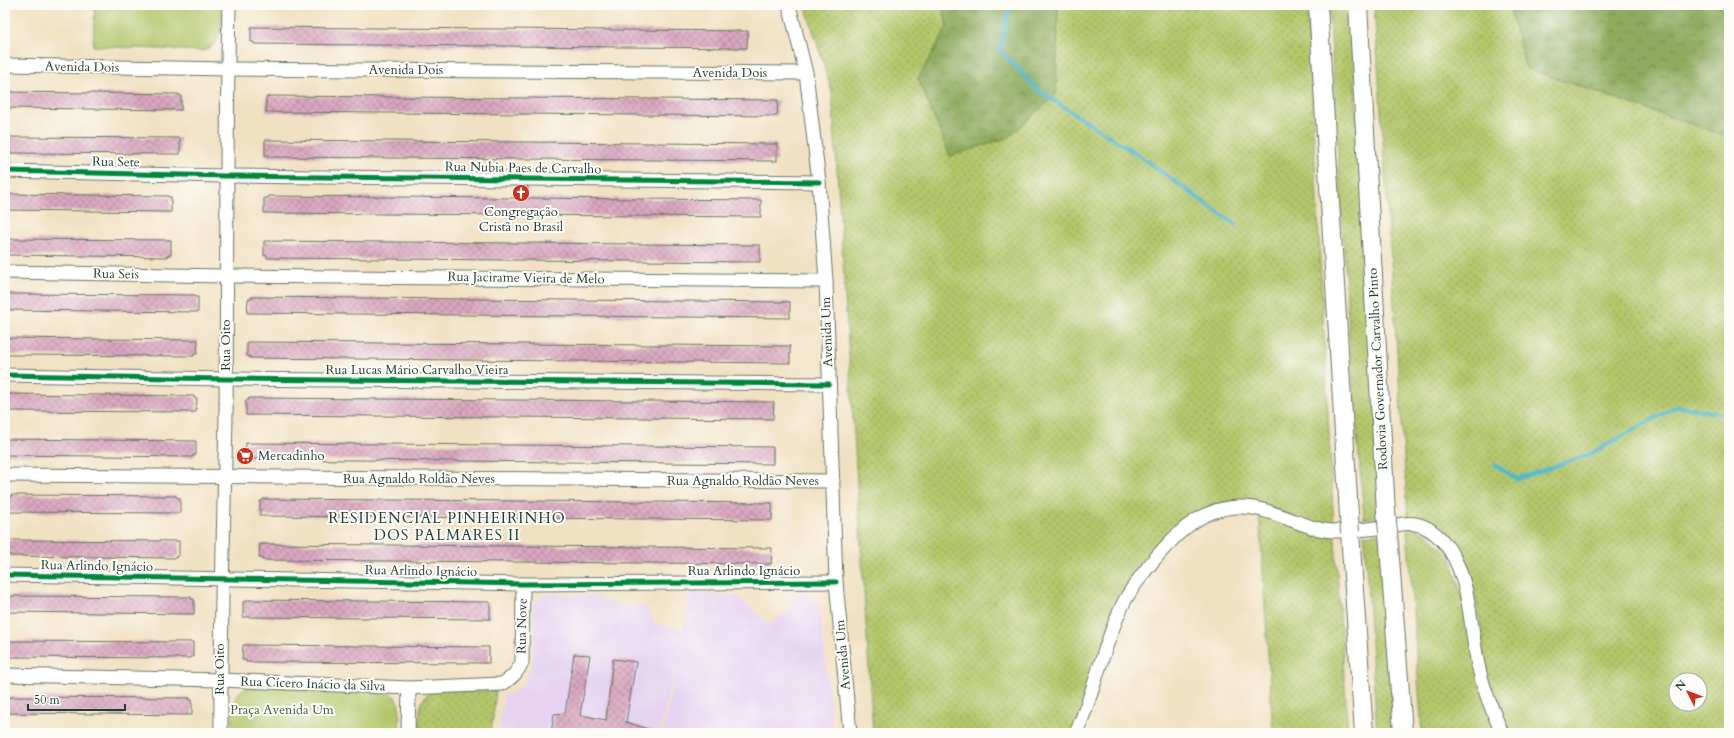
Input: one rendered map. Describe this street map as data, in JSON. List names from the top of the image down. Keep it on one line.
{"streets":{"highway":["Rodovia Governador Carvalho Pinto"],"street":["Avenida Dois","Rua Sete","Rua Nubia Paes de Carvalho","Rua Seis","Rua Jacirame Vieira de Melo","Avenida Um","Rua Oito","Rua Lucas Mário Carvalho Vieira","Rua Agnaldo Roldão Neves","Rua Arlindo Ignácio","Rua Nove","Rua Cícero Inácio da Silva"]},"crossings":[["Avenida Dois","Avenida Um"],["Avenida Dois","Rua Oito"],["Rua Sete","Rua Nubia Paes de Carvalho"],["Rua Sete","Rua Oito"],["Rua Nubia Paes de Carvalho","Avenida Um"],["Rua Nubia Paes de Carvalho","Rua Oito"],["Rua Seis","Rua Jacirame Vieira de Melo"],["Rua Seis","Rua Oito"],["Rua Jacirame Vieira de Melo","Avenida Um"],["Rua Jacirame Vieira de Melo","Rua Oito"],["Avenida Um","Rua Lucas Mário Carvalho Vieira"],["Avenida Um","Rua Agnaldo Roldão Neves"],["Avenida Um","Rua Arlindo Ignácio"],["Rua Oito","Rua Lucas Mário Carvalho Vieira"],["Rua Oito","Rua Agnaldo Roldão Neves"],["Rua Oito","Rua Arlindo Ignácio"],["Rua Oito","Rua Cícero Inácio da Silva"],["Rua Arlindo Ignácio","Rua Nove"],["Rua Nove","Rua Cícero Inácio da Silva"]],"districts":["RESIDENCIAL PINHEIRINHO DOS PALMARES II"],"parks":["Praça Avenida Um"],"places":{"church":["Congregação Cristã no Brasil"],"supermarket":["Mercadinho"]},"scale_bar":"50 m","north":"top left"}
